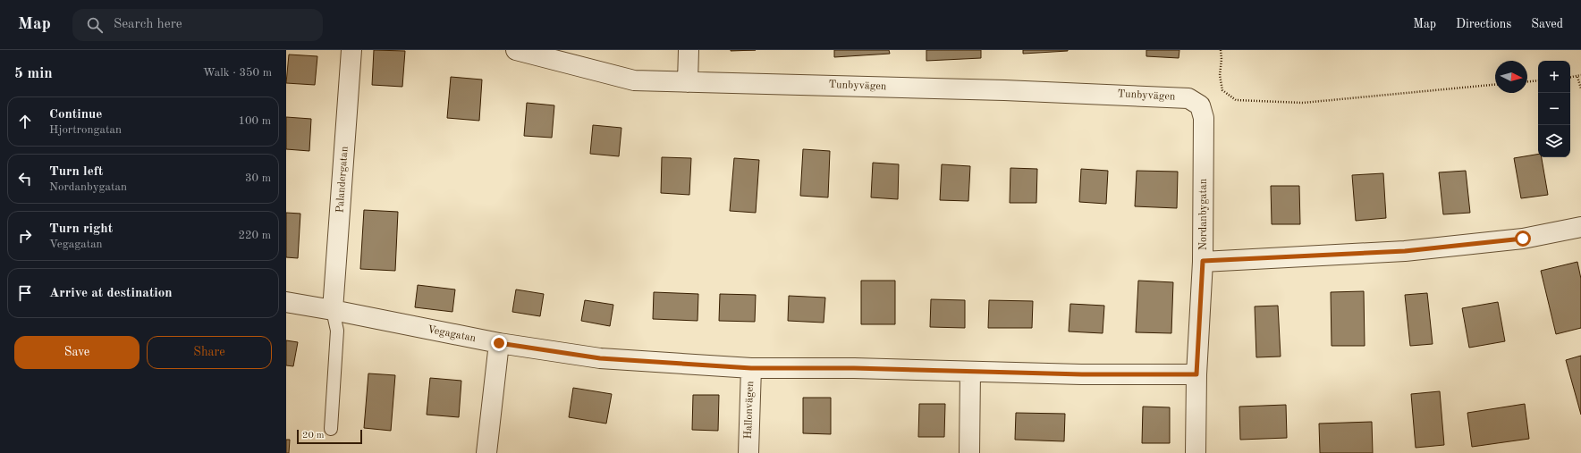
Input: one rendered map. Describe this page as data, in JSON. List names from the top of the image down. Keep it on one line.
{"streets":{"street":["Tunbyvägen","Palandergatan","Nordanbygatan","Vegagatan","Hallonvägen"]},"crossings":[["Tunbyvägen","Nordanbygatan"],["Palandergatan","Vegagatan"],["Nordanbygatan","Vegagatan"],["Vegagatan","Hallonvägen"]],"scale_bar":"20 m","north":"right","page":{"header":"Map","search":"Search here","nav":["Map","Directions","Saved"],"heading":["5 min","Walk · 350 m"],"map_buttons":["+","−"],"list":[["Continue","Hjortrongatan","100 m"],["Turn left","Nordanbygatan","30 m"],["Turn right","Vegagatan","220 m"],"Arrive at destination"],"buttons":["Save","Share"],"scale":"20 m"}}
